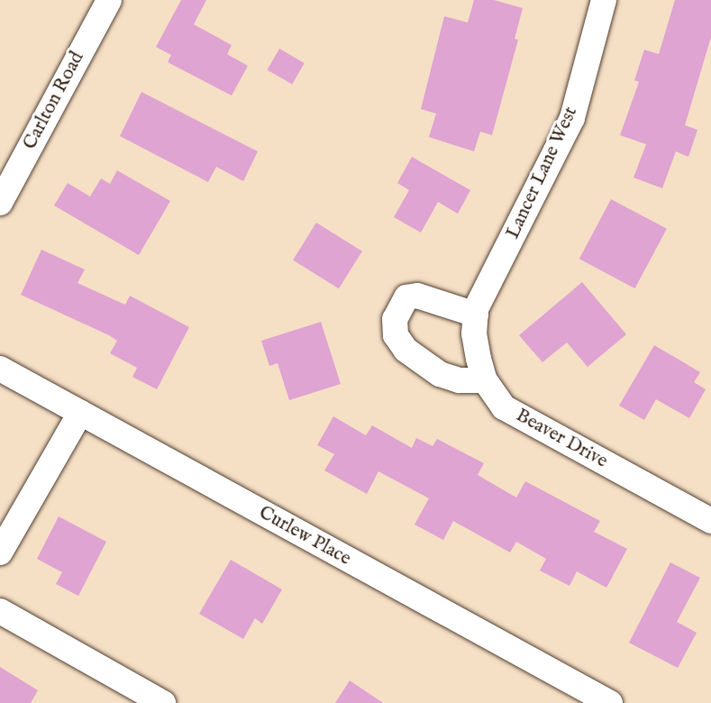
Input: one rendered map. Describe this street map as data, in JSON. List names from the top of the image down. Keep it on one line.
{"streets":{"street":["Carlton Road","Lancer Lane West","Beaver Drive","Curlew Place"]},"crossings":[["Lancer Lane West","Beaver Drive"]]}
